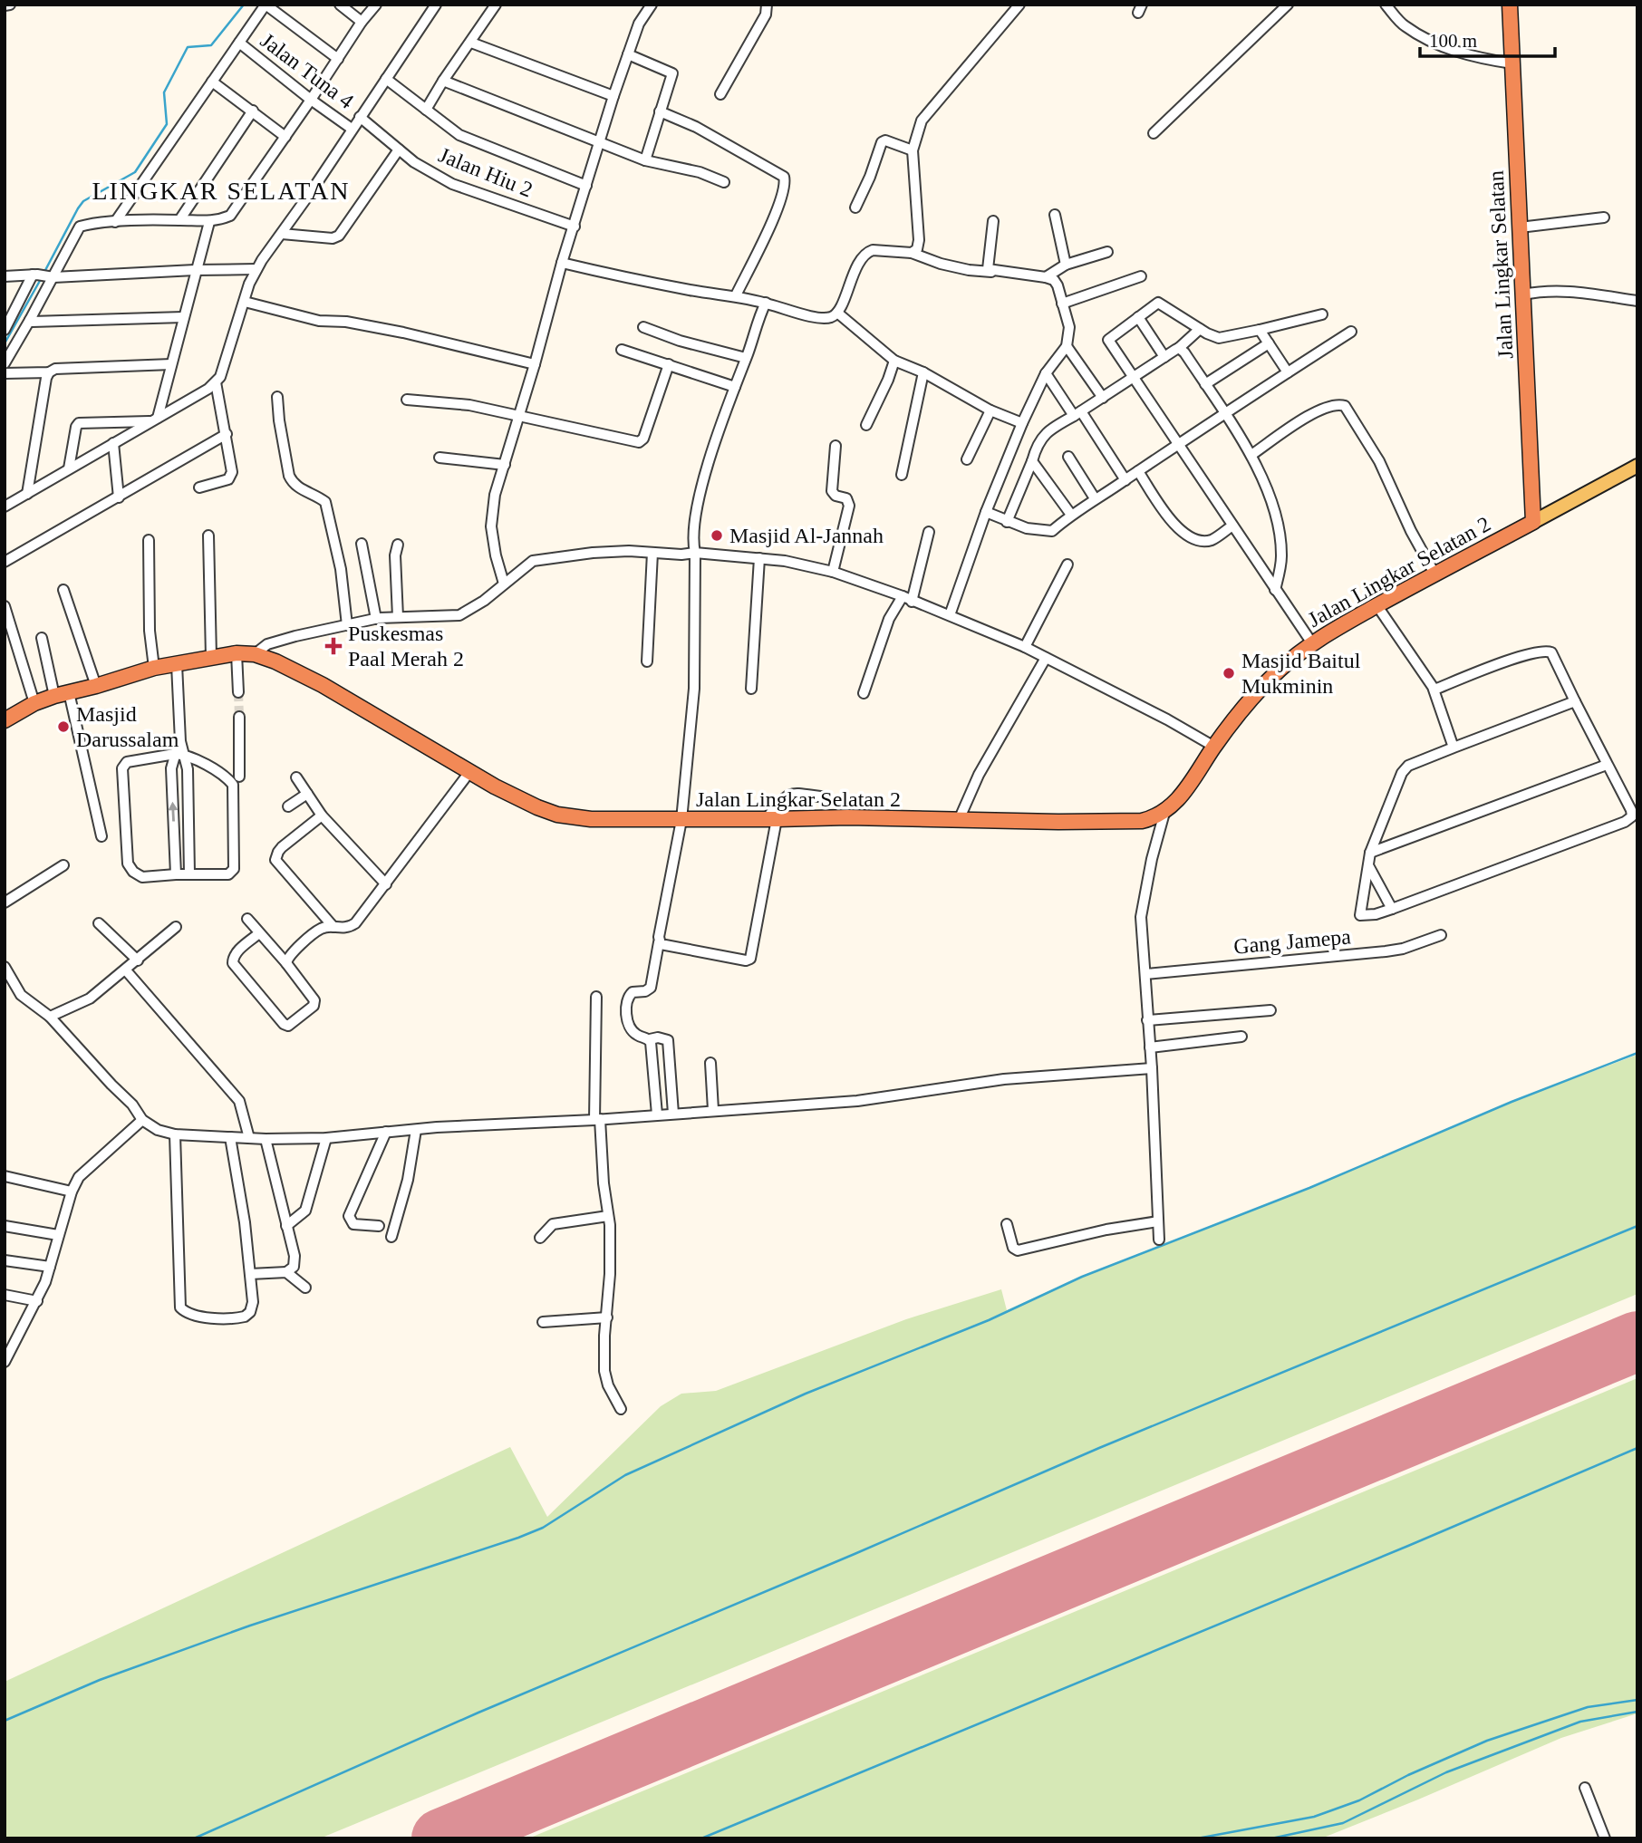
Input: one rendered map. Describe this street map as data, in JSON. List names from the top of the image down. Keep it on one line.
{"streets":{"highway":["Jalan Lingkar Selatan","Jalan Lingkar Selatan 2"],"street":["Jalan Tuna 4","Jalan Hiu 2","Gang Jamepa"]},"crossings":[["Jalan Lingkar Selatan","Jalan Lingkar Selatan 2"]],"districts":["LINGKAR SELATAN"],"places":{"other":["Masjid Al-Jannah","Masjid Baitul Mukminin","Masjid Darussalam"],"health":["Puskesmas Paal Merah 2"]},"scale_bar":"100 m"}
